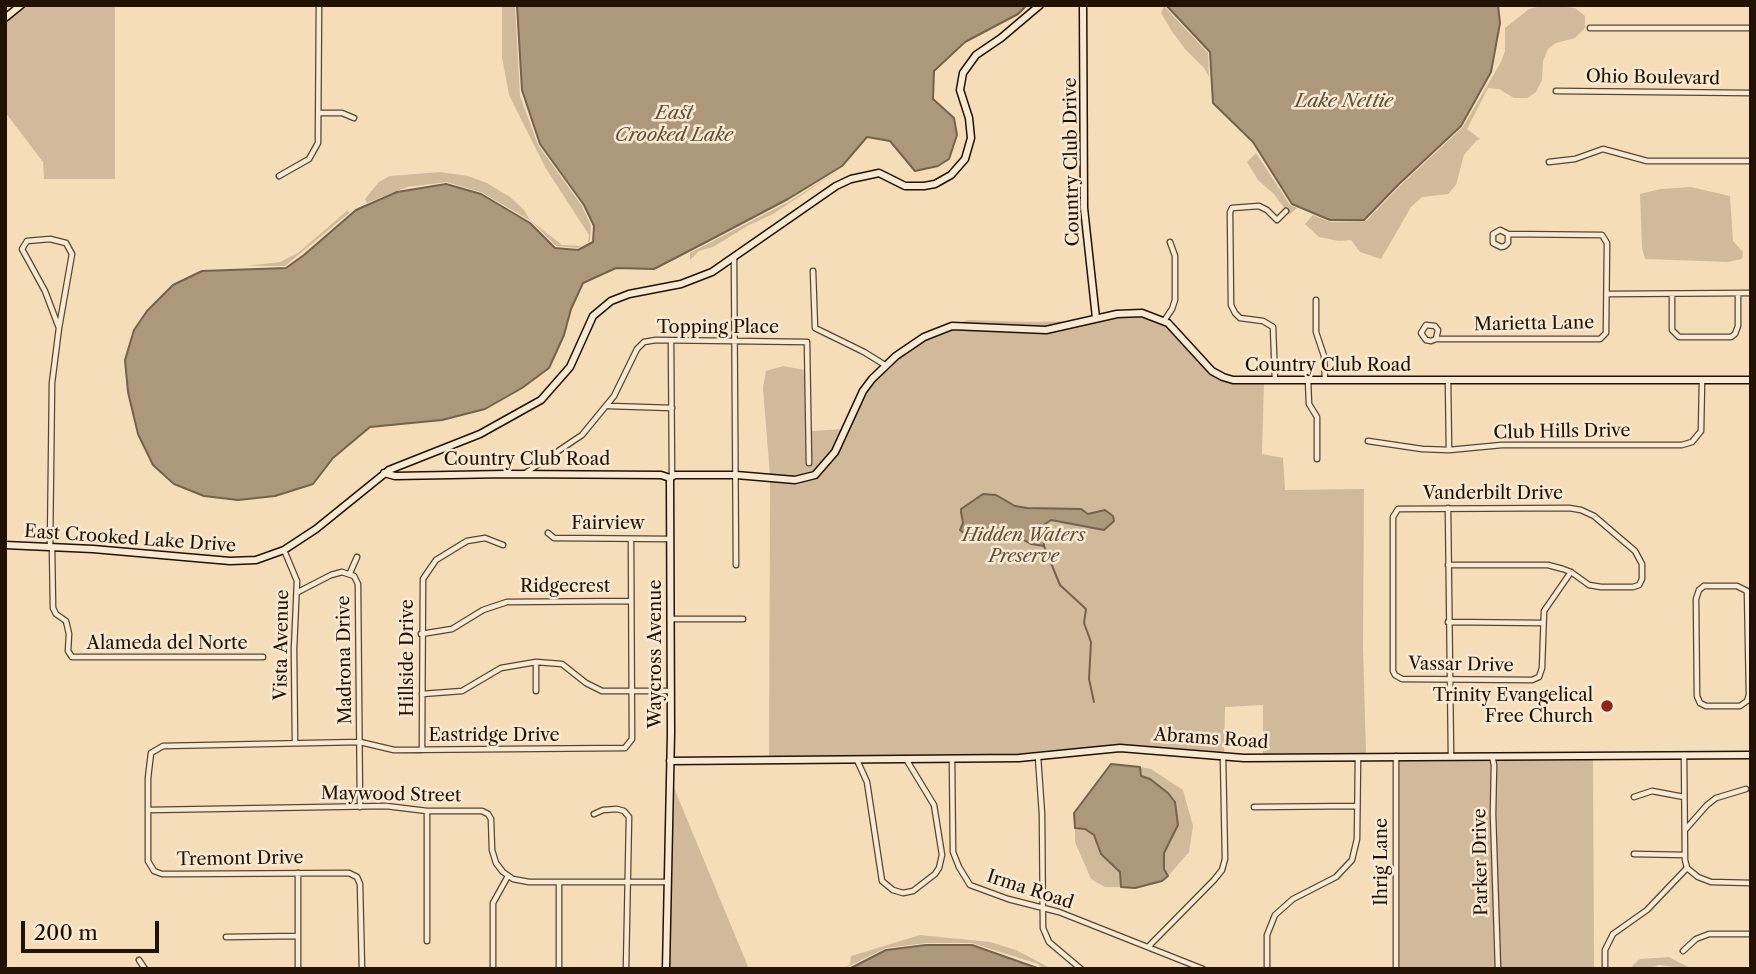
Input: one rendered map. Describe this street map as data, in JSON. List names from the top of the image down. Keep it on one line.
{"streets":{"street":["Ohio Boulevard","Country Club Drive","Marietta Lane","Topping Place","Country Club Road","Club Hills Drive","Vanderbilt Drive","Fairview","East Crooked Lake Drive","Ridgecrest","Alameda del Norte","Vista Avenue","Waycross Avenue","Hillside Drive","Madrona Drive","Vassar Drive","Eastridge Drive","Abrams Road","Maywood Street","Tremont Drive","Ihrig Lane","Parker Drive","Irma Road"]},"crossings":[["Country Club Drive","Country Club Road"],["Topping Place","Country Club Road"],["Topping Place","Waycross Avenue"],["Country Club Road","Club Hills Drive"],["Country Club Road","East Crooked Lake Drive"],["Country Club Road","Waycross Avenue"],["Vanderbilt Drive","Vassar Drive"],["Fairview","Waycross Avenue"],["Fairview","Eastridge Drive"],["East Crooked Lake Drive","Alameda del Norte"],["East Crooked Lake Drive","Vista Avenue"],["Ridgecrest","Hillside Drive"],["Ridgecrest","Eastridge Drive"],["Vista Avenue","Madrona Drive"],["Vista Avenue","Eastridge Drive"],["Waycross Avenue","Abrams Road"],["Hillside Drive","Eastridge Drive"],["Madrona Drive","Eastridge Drive"],["Madrona Drive","Maywood Street"],["Eastridge Drive","Tremont Drive"],["Abrams Road","Ihrig Lane"],["Abrams Road","Parker Drive"],["Abrams Road","Irma Road"],["Maywood Street","Tremont Drive"]],"water":["Lake Nettie","East Crooked Lake"],"parks":["Hidden Waters Preserve"],"places":["Trinity Evangelical Free Church"],"scale_bar":"200 m"}
